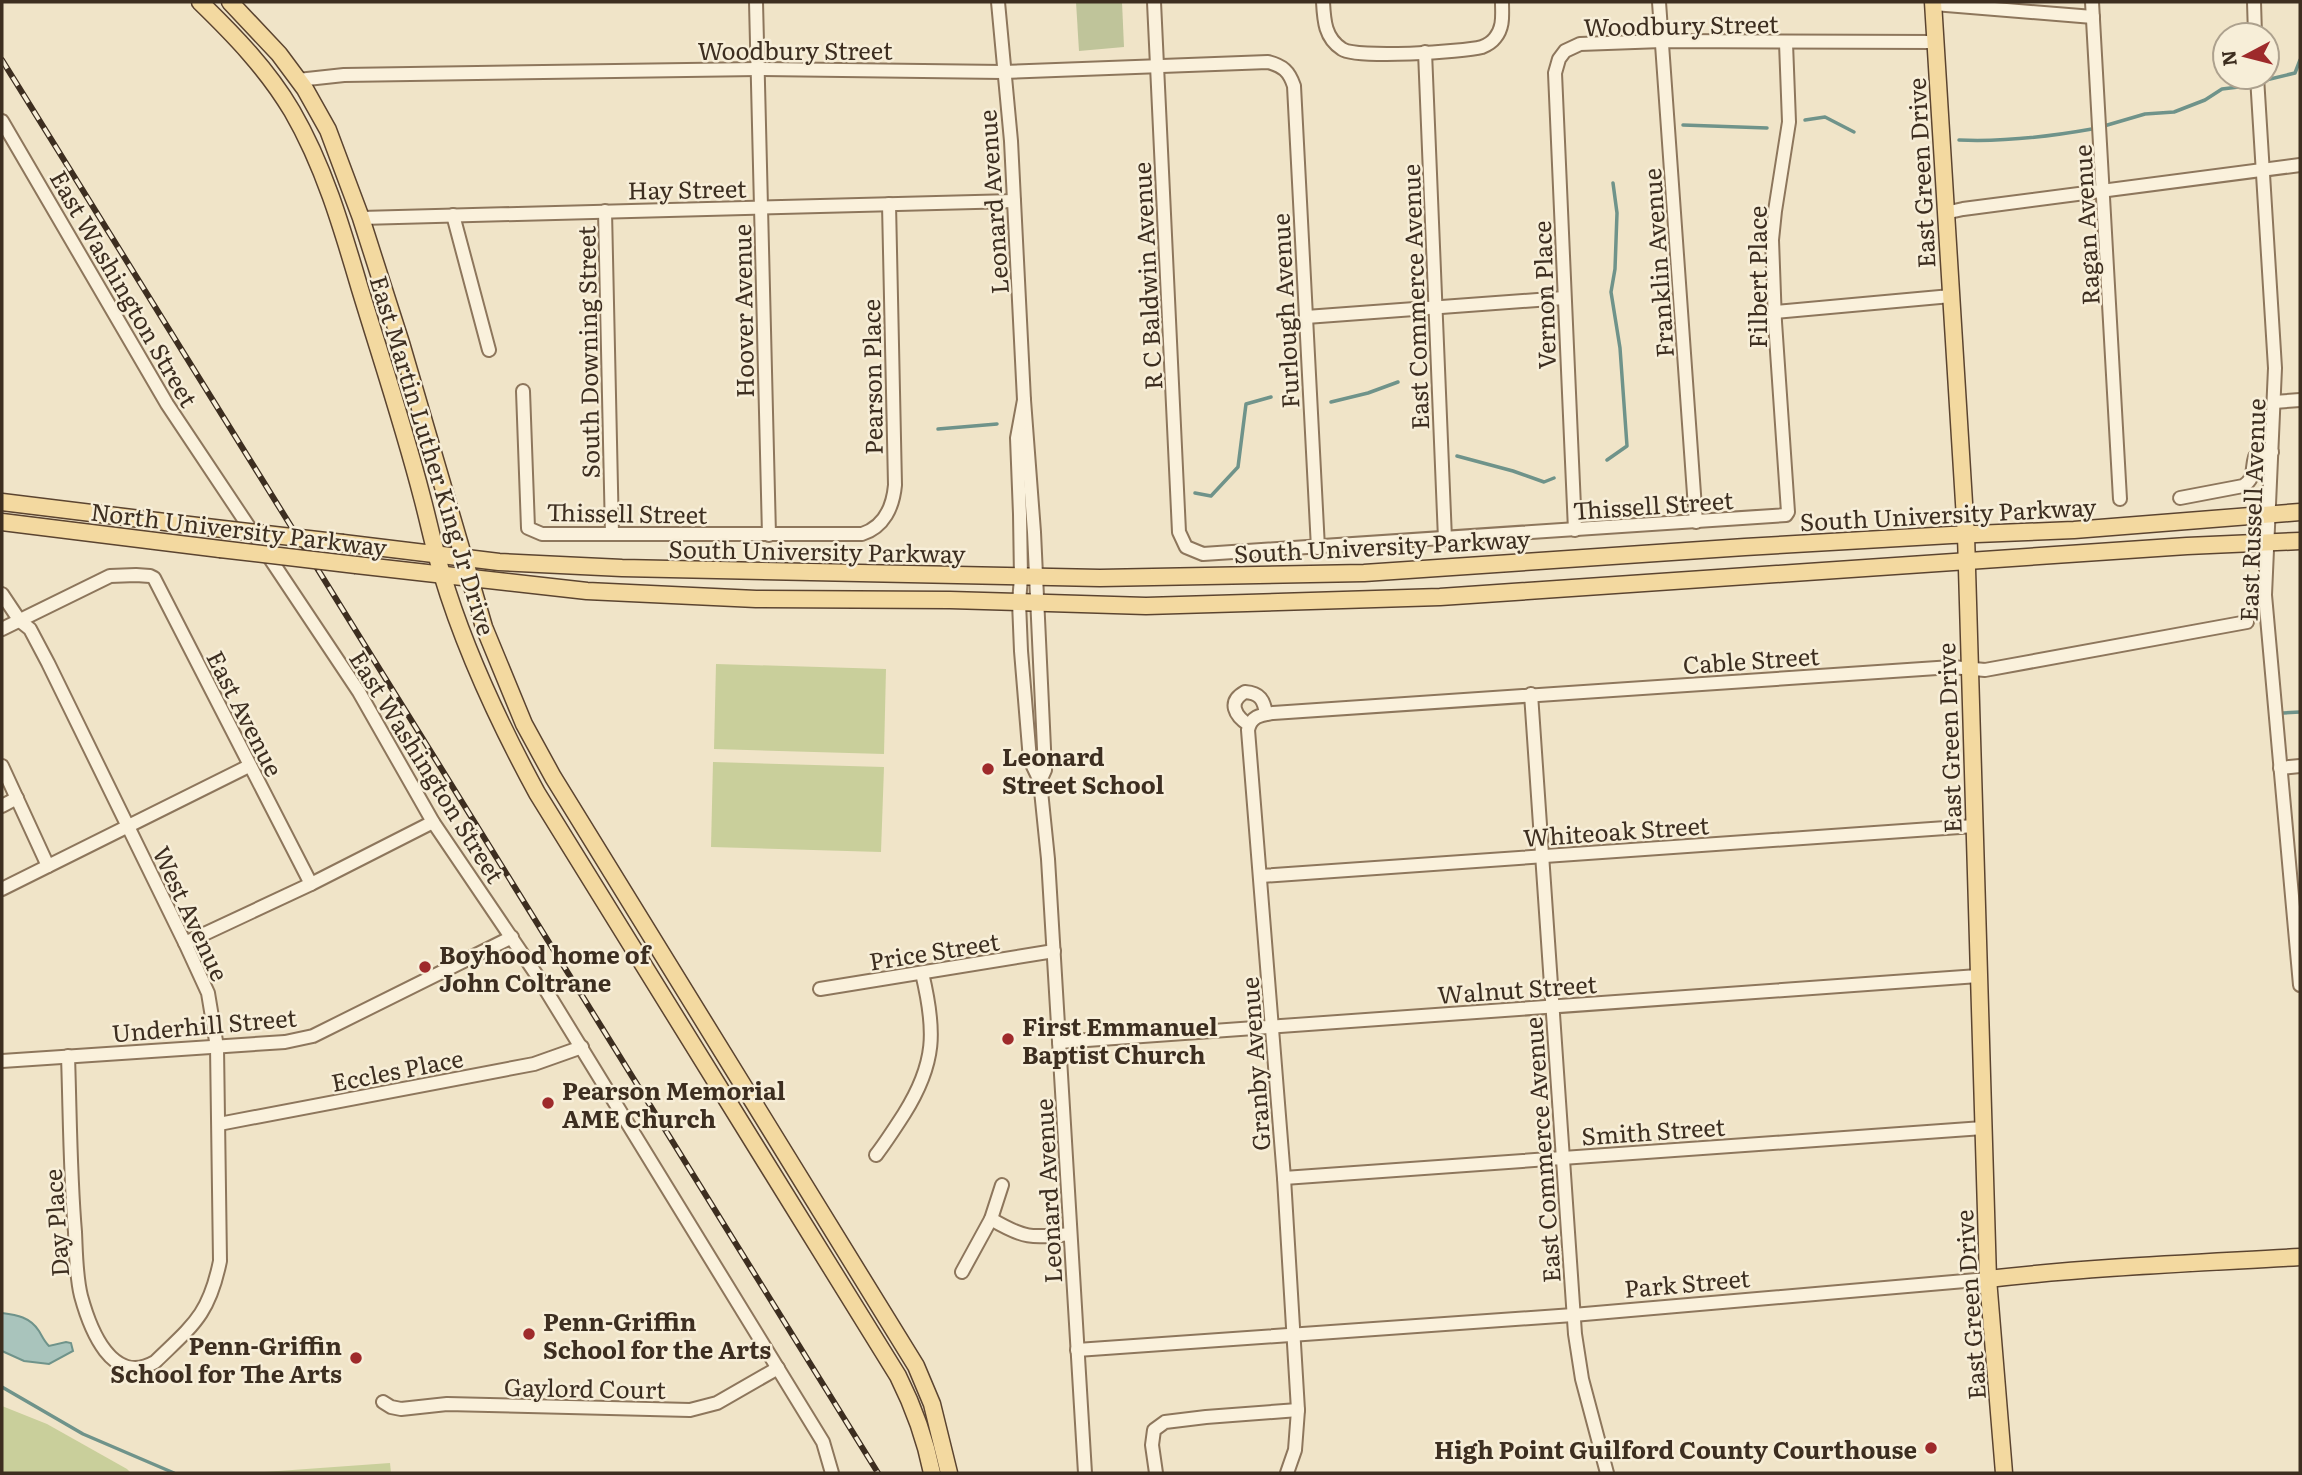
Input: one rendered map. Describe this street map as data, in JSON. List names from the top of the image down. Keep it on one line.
{"streets":{"main road":["East Green Drive","East Martin Luther King Jr Drive","South University Parkway","North University Parkway","Park Street"],"street":["Woodbury Street","Hay Street","Leonard Avenue","Ragan Avenue","Franklin Avenue","R C Baldwin Avenue","Filbert Place","East Washington Street","Vernon Place","East Commerce Avenue","Hoover Avenue","Furlough Avenue","South Downing Street","Pearson Place","Thissell Street","East Russell Avenue","Cable Street","East Avenue","Whiteoak Street","West Avenue","Price Street","Walnut Street","Underhill Street","Granby Avenue","Eccles Place","Smith Street","Day Place","Gaylord Court"]},"crossings":[["Woodbury Street","East Green Drive"],["Woodbury Street","Leonard Avenue"],["Woodbury Street","Franklin Avenue"],["Woodbury Street","R C Baldwin Avenue"],["Woodbury Street","Filbert Place"],["Woodbury Street","Vernon Place"],["Woodbury Street","Hoover Avenue"],["Woodbury Street","Furlough Avenue"],["Woodbury Street","East Martin Luther King Jr Drive"],["East Green Drive","South University Parkway"],["East Green Drive","Cable Street"],["East Green Drive","Whiteoak Street"],["East Green Drive","Walnut Street"],["East Green Drive","Smith Street"],["East Green Drive","Park Street"],["Hay Street","Leonard Avenue"],["Hay Street","Hoover Avenue"],["Hay Street","South Downing Street"],["Hay Street","Pearson Place"],["Hay Street","East Martin Luther King Jr Drive"],["Leonard Avenue","South University Parkway"],["Leonard Avenue","Price Street"],["Leonard Avenue","Walnut Street"],["Leonard Avenue","Park Street"],["Franklin Avenue","Thissell Street"],["R C Baldwin Avenue","Thissell Street"],["Filbert Place","Thissell Street"],["East Washington Street","Underhill Street"],["East Washington Street","Eccles Place"],["East Washington Street","Gaylord Court"],["Vernon Place","Thissell Street"],["East Commerce Avenue","Thissell Street"],["East Commerce Avenue","Cable Street"],["East Commerce Avenue","Whiteoak Street"],["East Commerce Avenue","Walnut Street"],["East Commerce Avenue","Smith Street"],["East Commerce Avenue","Park Street"],["Hoover Avenue","Thissell Street"],["Furlough Avenue","Thissell Street"],["South Downing Street","Thissell Street"],["Pearson Place","Thissell Street"],["East Martin Luther King Jr Drive","South University Parkway"],["East Martin Luther King Jr Drive","North University Parkway"],["East Russell Avenue","South University Parkway"],["South University Parkway","North University Parkway"],["Cable Street","Granby Avenue"],["East Avenue","West Avenue"],["Whiteoak Street","Granby Avenue"],["West Avenue","Underhill Street"],["West Avenue","Eccles Place"],["West Avenue","Day Place"],["Walnut Street","Granby Avenue"],["Underhill Street","Day Place"],["Granby Avenue","Smith Street"],["Granby Avenue","Park Street"]],"places":["Leonard Street School","Boyhood home of John Coltrane","First Emmanuel Baptist Church","Pearson Memorial AME Church","Penn-Griffin School for the Arts","Penn-Griffin School for The Arts","High Point Guilford County Courthouse"],"north":"left"}
